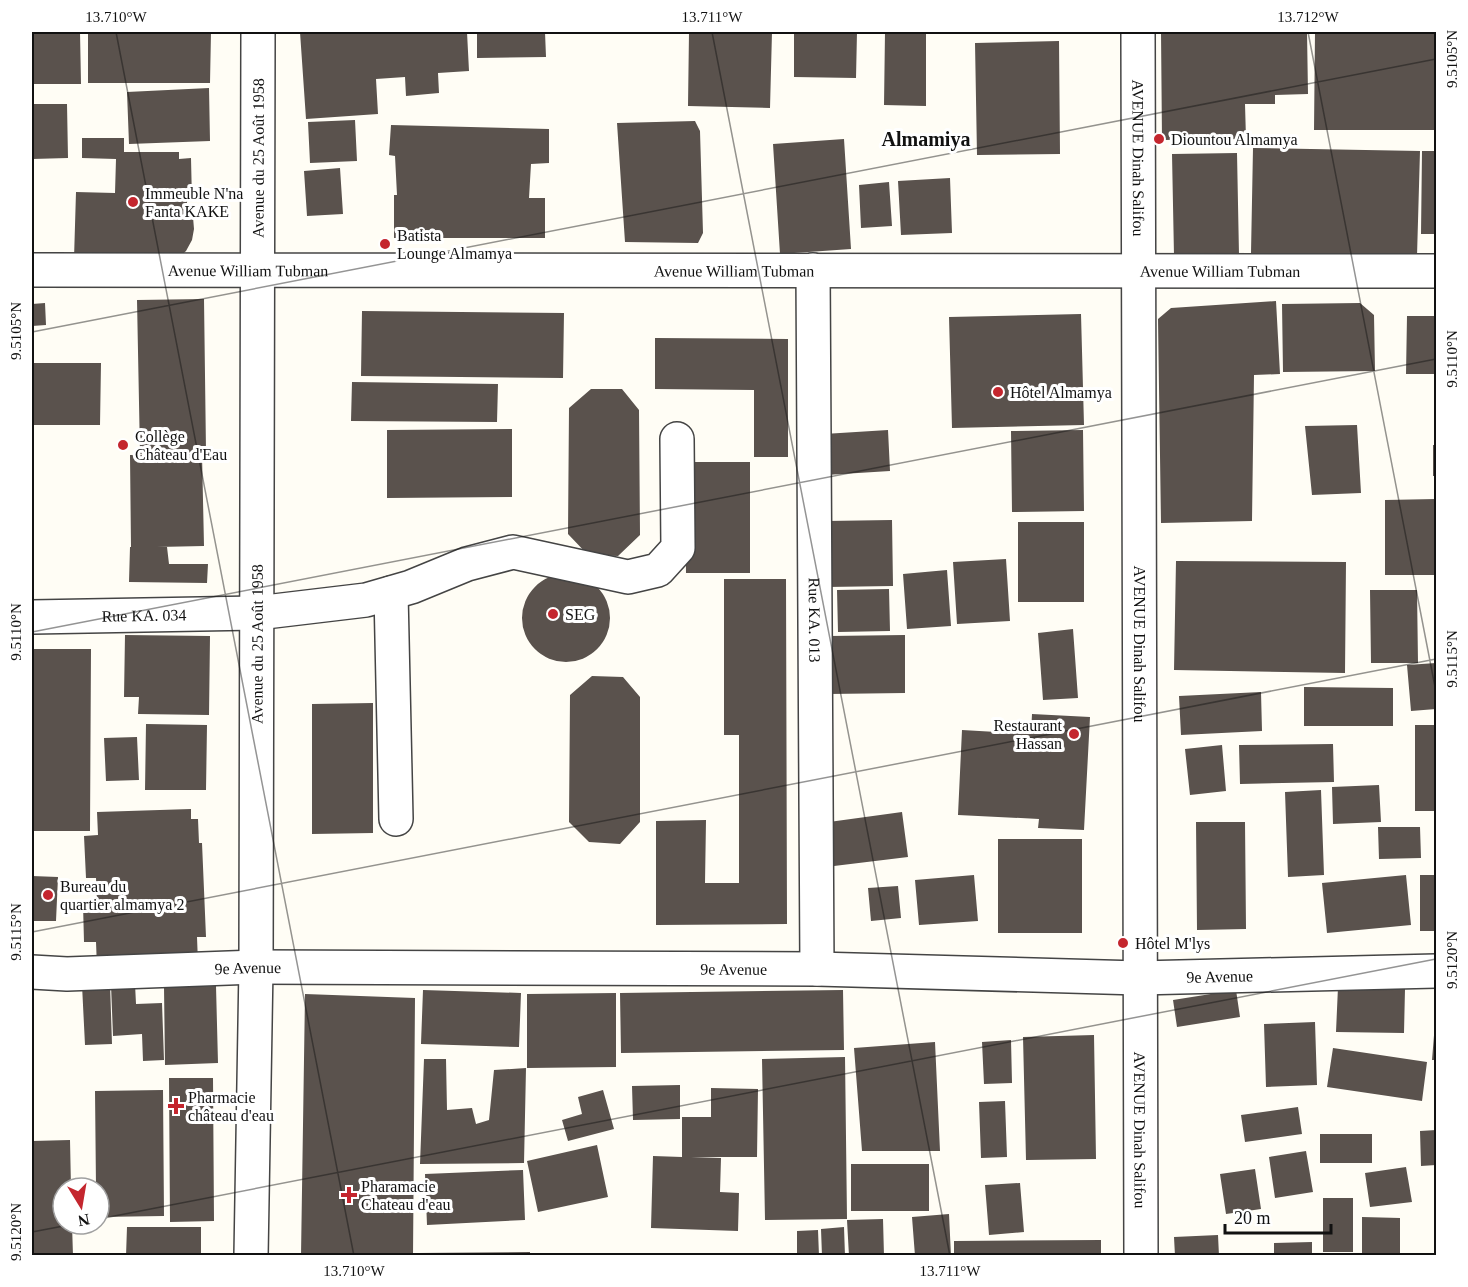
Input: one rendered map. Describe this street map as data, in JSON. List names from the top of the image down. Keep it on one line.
{"streets":{"street":["Avenue du 25 Août 1958","AVENUE Dinah Salifou","Avenue William Tubman","Rue KA. 034","Rue KA. 013","9e Avenue"]},"crossings":[["Avenue du 25 Août 1958","Avenue William Tubman"],["Avenue du 25 Août 1958","Rue KA. 034"],["Avenue du 25 Août 1958","9e Avenue"],["AVENUE Dinah Salifou","Avenue William Tubman"],["AVENUE Dinah Salifou","9e Avenue"],["Avenue William Tubman","Rue KA. 013"],["Rue KA. 013","9e Avenue"]],"districts":["Almamiya"],"places":{"other":["Diountou Almamya","Immeuble N'na Fanta KAKE","Batista Lounge Almamya","Hôtel Almamya","Collège Château d'Eau","SEG","Restaurant Hassan","Bureau du quartier almamya 2","Hôtel M'lys"],"health":["Pharmacie château d'eau","Pharamacie Chateau d'eau"]},"scale_bar":"20 m","north":"bottom","coordinates":["13.710°W","13.711°W","13.712°W","9.5105°N","9.5110°N","9.5115°N","9.5120°N"]}
